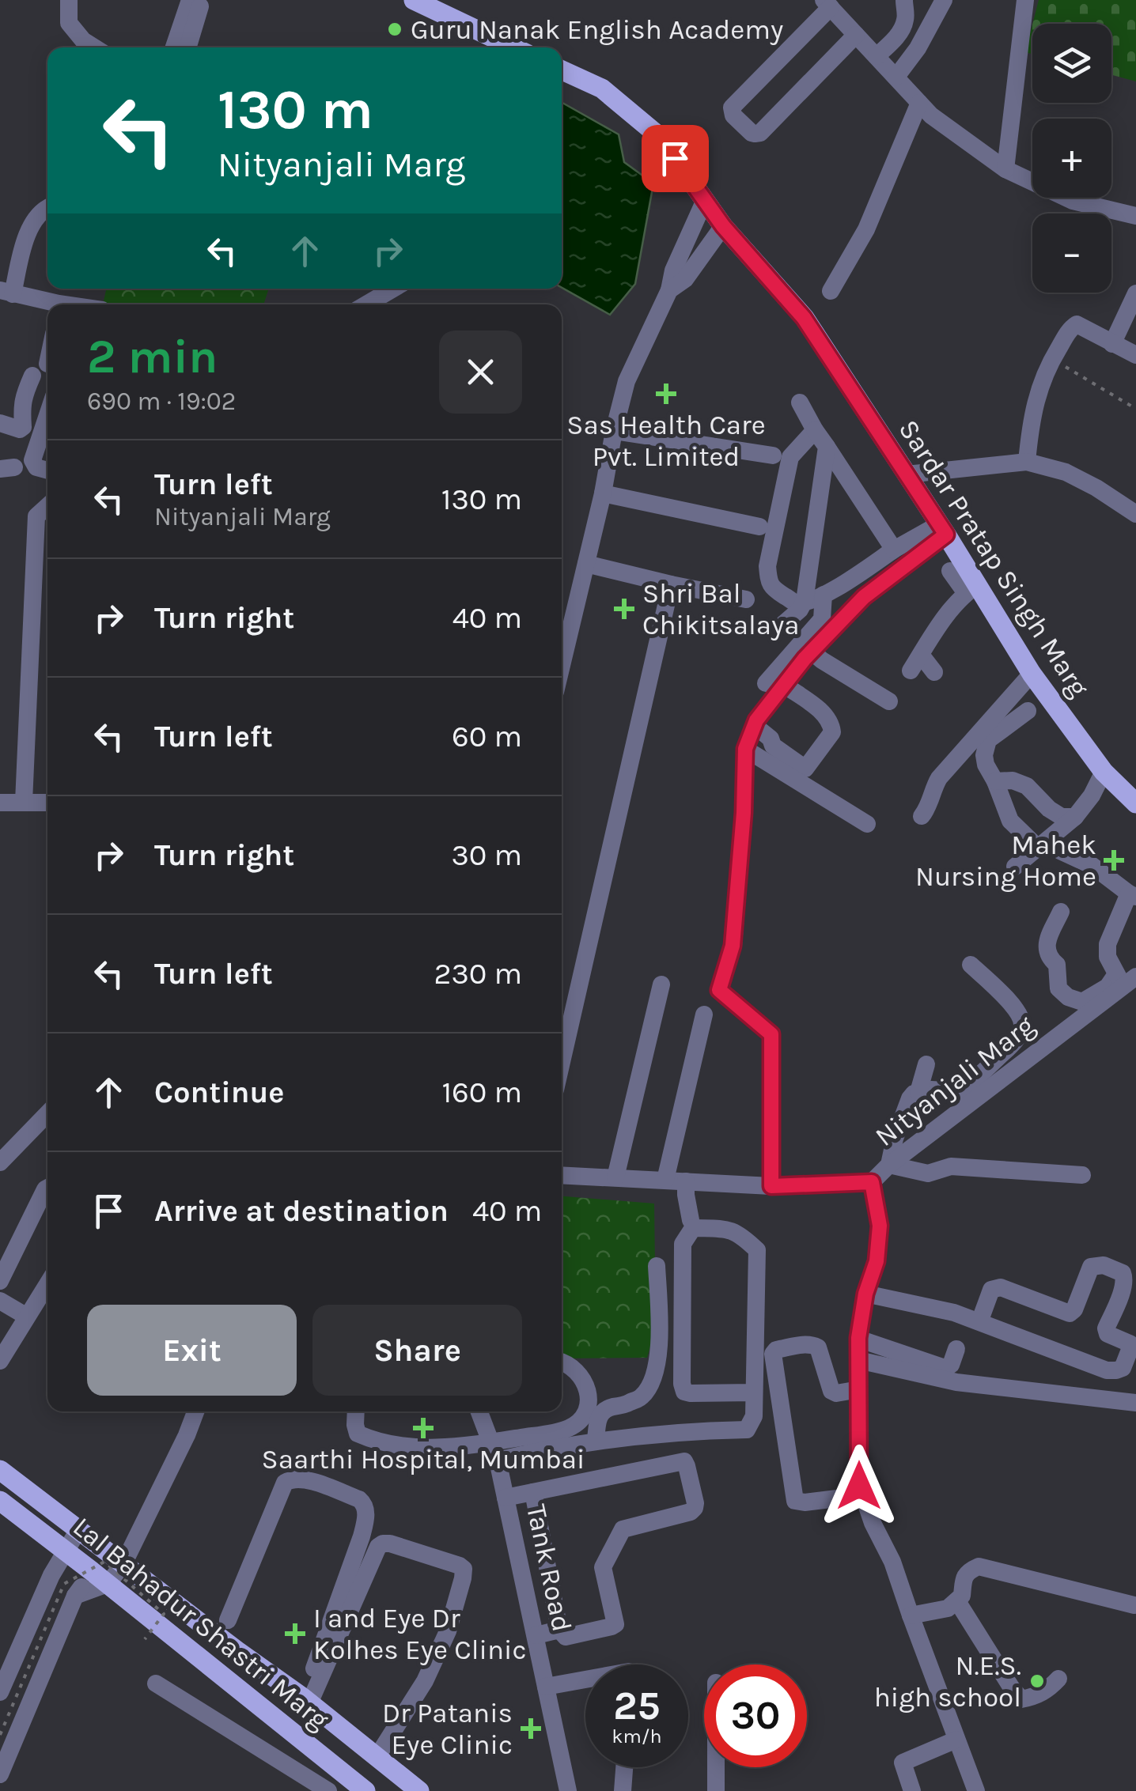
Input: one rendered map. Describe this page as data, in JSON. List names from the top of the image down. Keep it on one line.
{"streets":{"main road":["Sardar Pratap Singh Marg","Lal Bahadur Shastri Marg"],"street":["Nityanjali Marg","Tank Road"]},"places":{"other":["Guru Nanak English Academy","N.E.S. high school"],"health":["Sas Health Care Pvt. Limited","Shri Bal Chikitsalaya","Mahek Nursing Home","Saarthi Hospital, Mumbai","I and Eye Dr Kolhes Eye Clinic","Dr Patanis Eye Clinic"]},"page":{"map_buttons":["+","−"],"turn":["130 m","Nityanjali Marg"],"heading":["2 min","690 m · 19:02"],"list":[{"name":"Turn left","note":"Nityanjali Marg","value":"130 m"},{"name":"Turn right","value":"40 m"},{"name":"Turn left","value":"60 m"},{"name":"Turn right","value":"30 m"},{"name":"Turn left","value":"230 m"},{"name":"Continue","value":"160 m"},{"name":"Arrive at destination","value":"40 m"}],"buttons":["Exit","Share"],"speed":"25 km/h","limit":"30"}}
